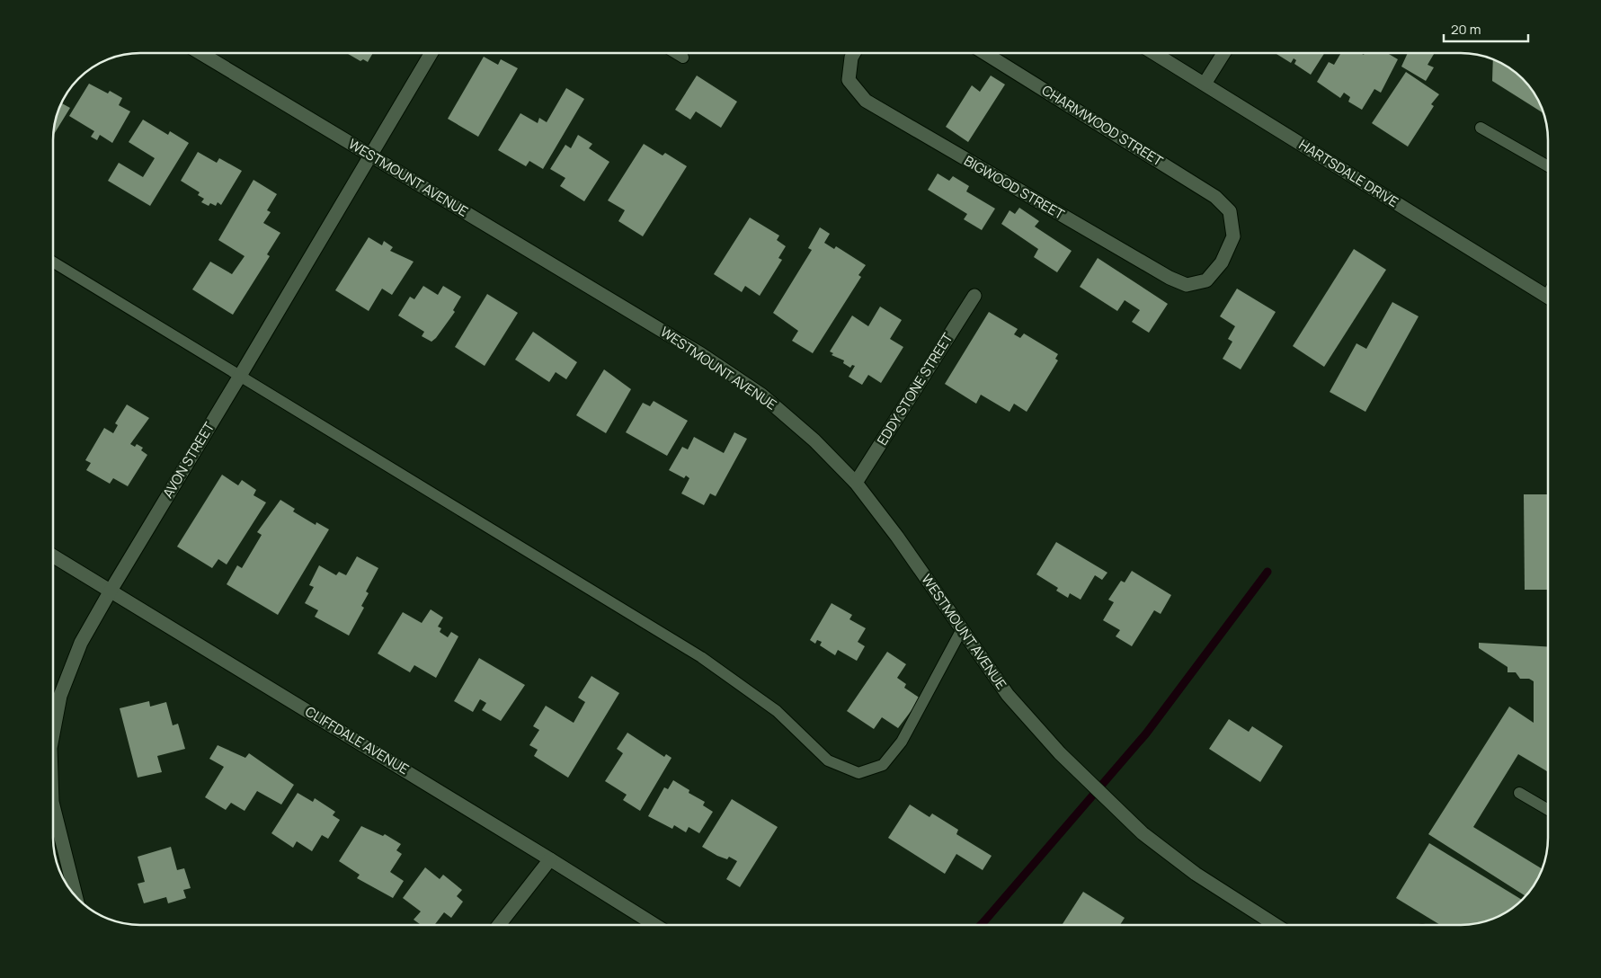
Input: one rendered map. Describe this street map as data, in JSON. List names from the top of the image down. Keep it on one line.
{"streets":{"street":["CHARMWOOD STREET","HARTSDALE DRIVE","WESTMOUNT AVENUE","BIGWOOD STREET","EDDY STONE STREET","AVON STREET","CLIFFDALE AVENUE"]},"crossings":[["CHARMWOOD STREET","BIGWOOD STREET"],["WESTMOUNT AVENUE","EDDY STONE STREET"],["WESTMOUNT AVENUE","AVON STREET"],["AVON STREET","CLIFFDALE AVENUE"]],"scale_bar":"20 m"}
